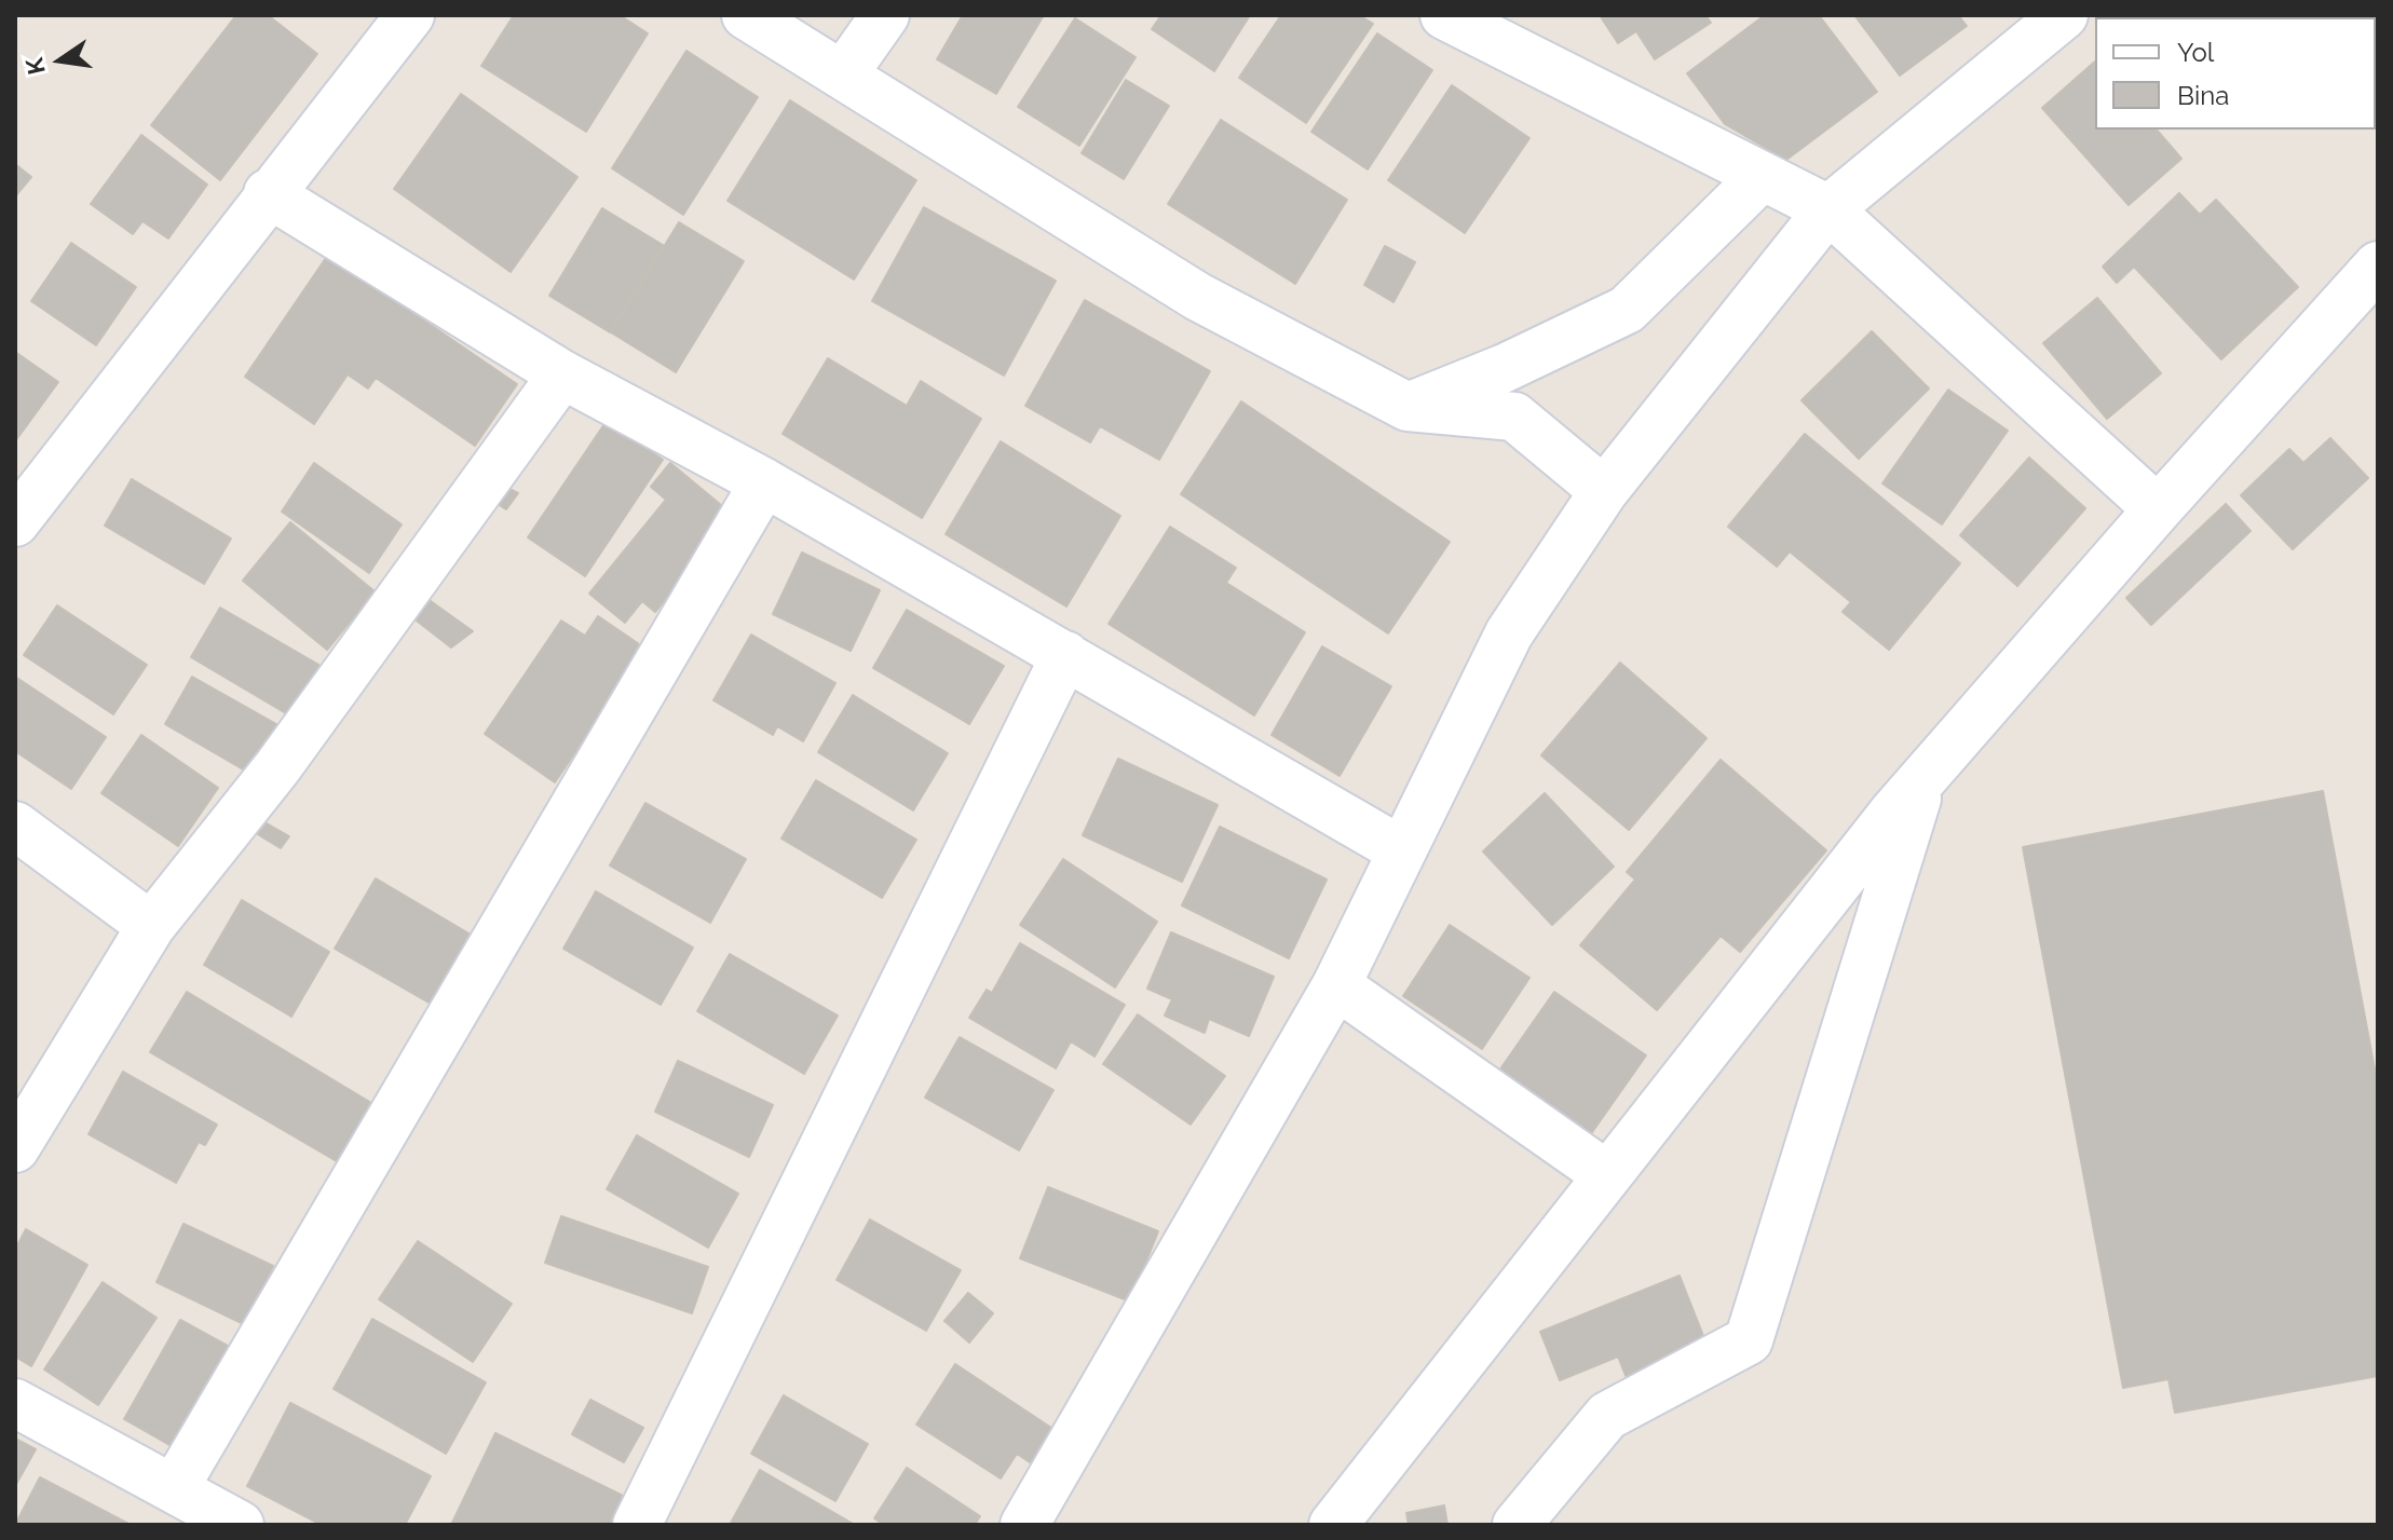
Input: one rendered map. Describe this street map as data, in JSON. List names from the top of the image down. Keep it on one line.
{"legend":["Yol","Bina"],"north":"left"}
